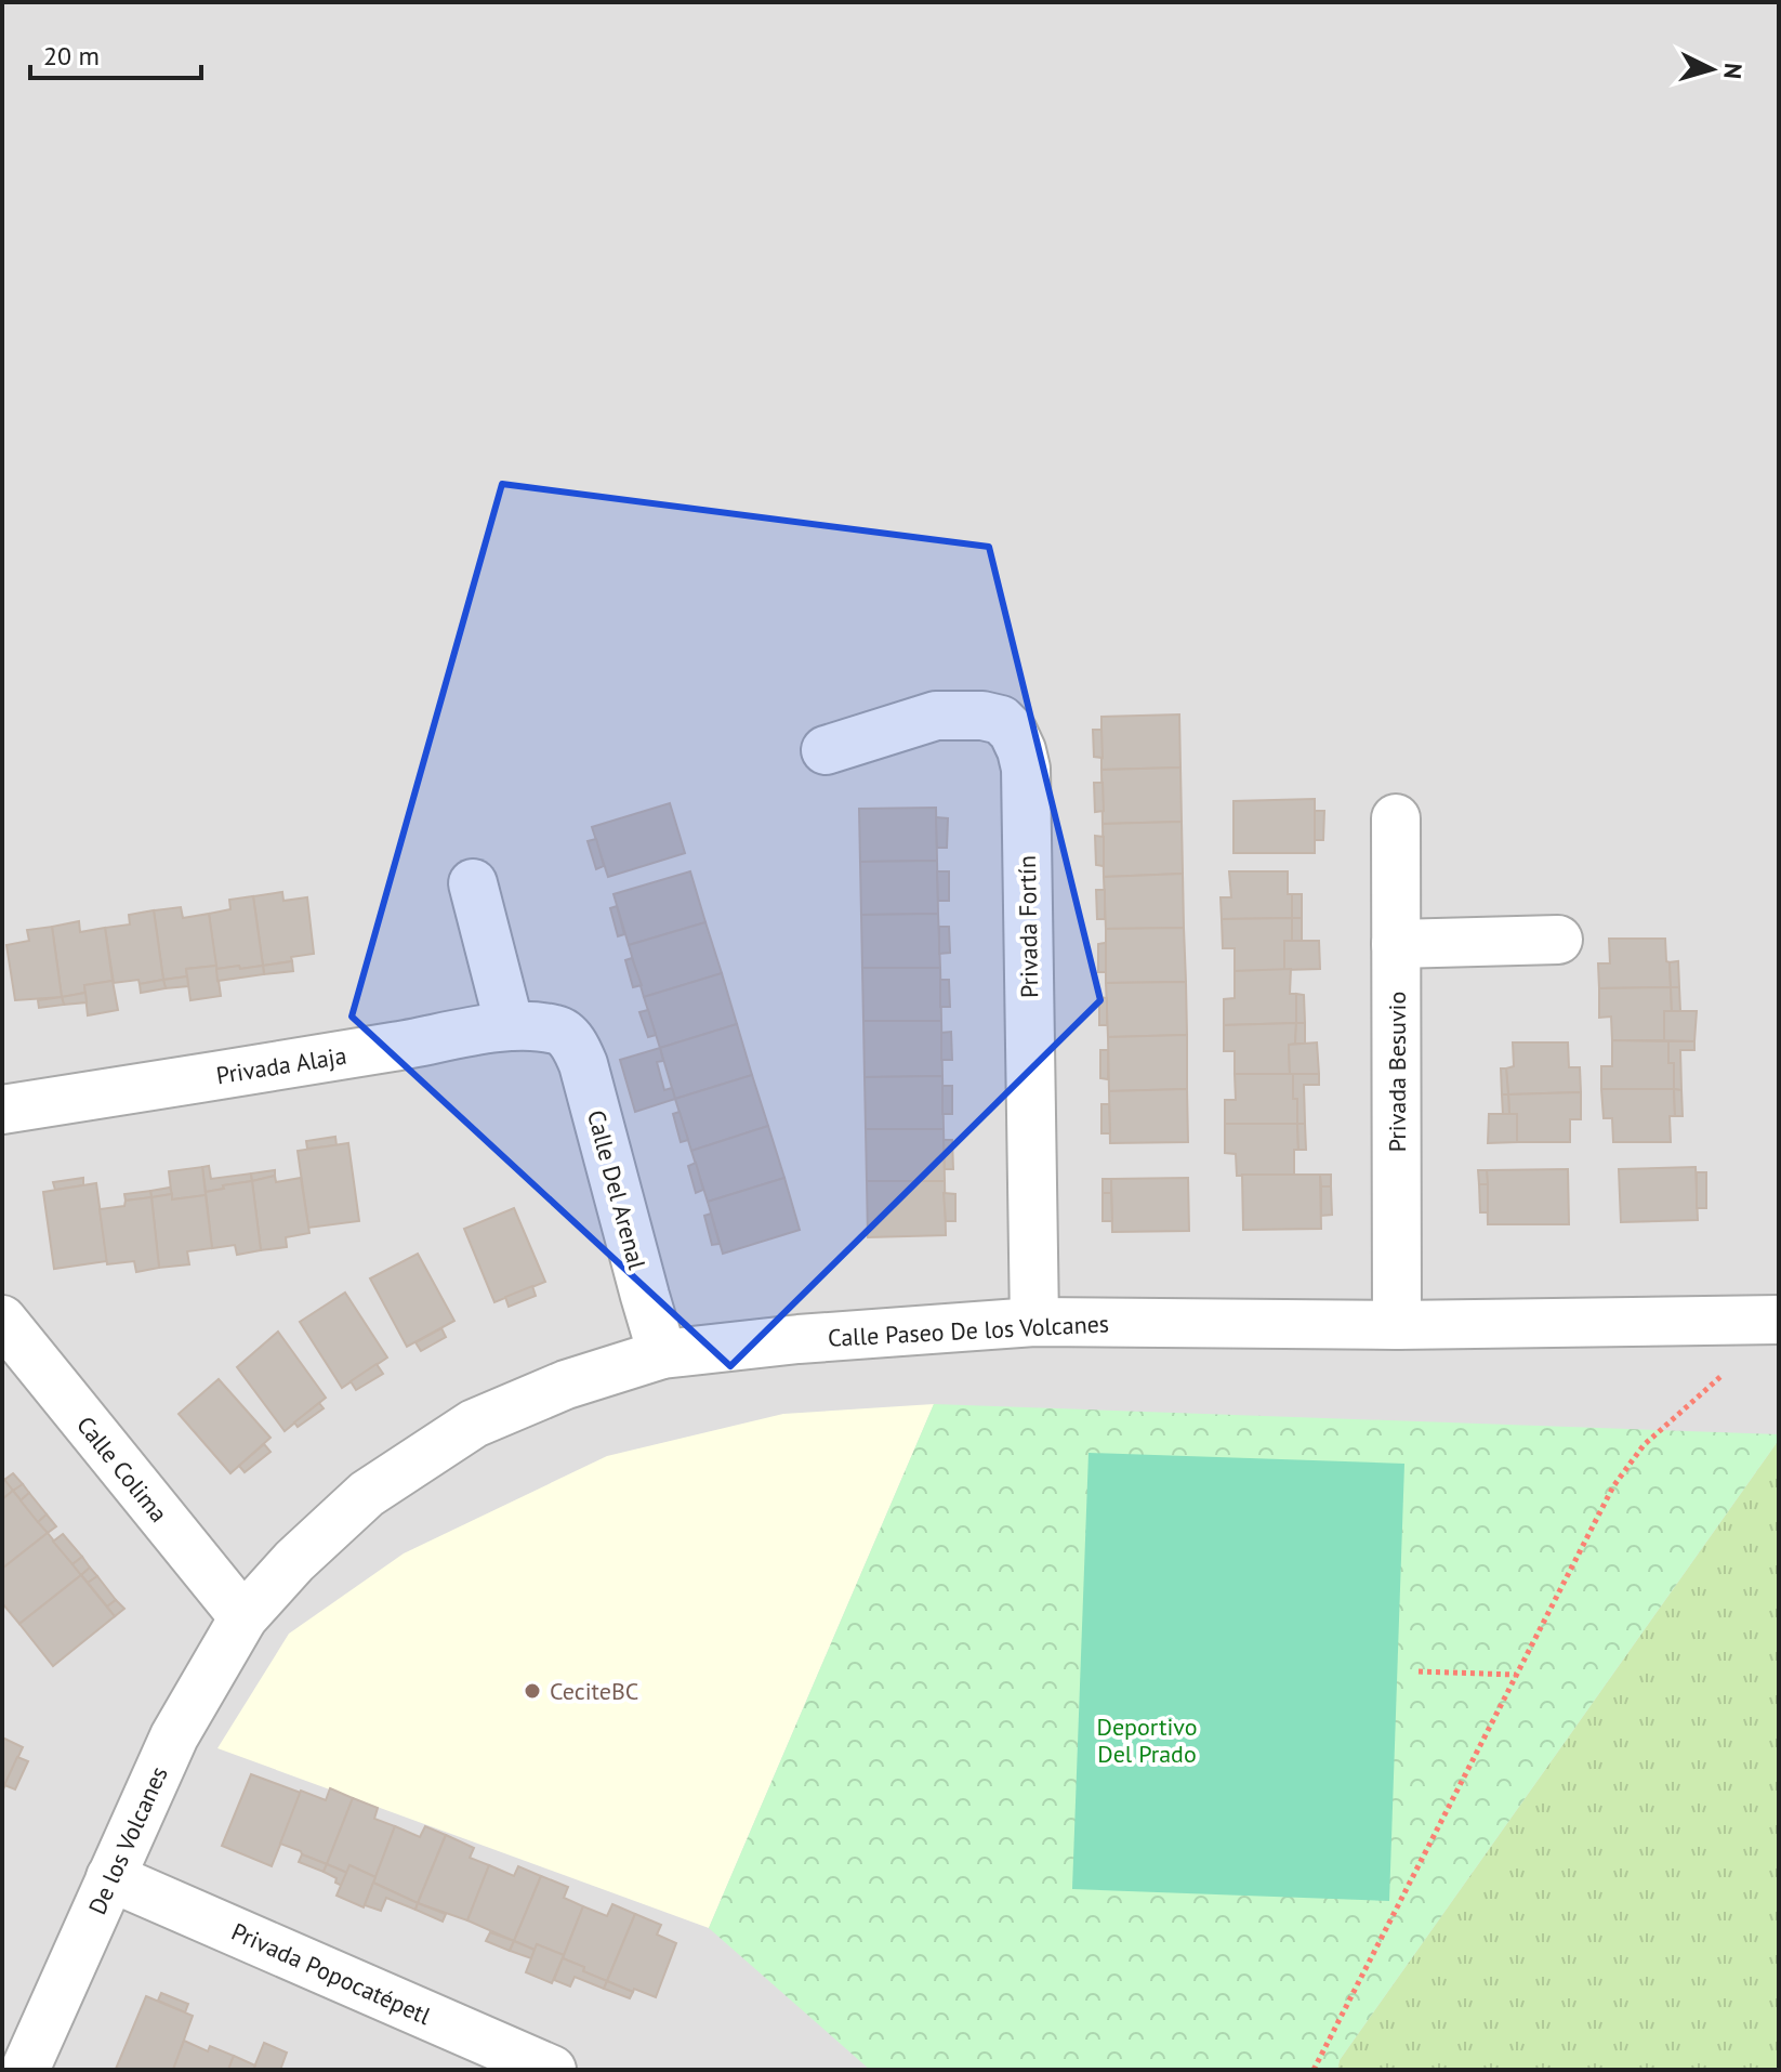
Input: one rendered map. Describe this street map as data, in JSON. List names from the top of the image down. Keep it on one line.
{"streets":{"street":["Privada Fortín","Privada Alaja","Privada Besuvio","Calle Del Arenal","Calle Paseo De los Volcanes","Calle Colima","De los Volcanes","Privada Popocatépetl"]},"crossings":[["Privada Fortín","Calle Paseo De los Volcanes"],["Privada Alaja","Calle Del Arenal"],["Privada Besuvio","Calle Paseo De los Volcanes"],["Calle Del Arenal","Calle Paseo De los Volcanes"],["Calle Paseo De los Volcanes","Calle Colima"],["Calle Paseo De los Volcanes","De los Volcanes"],["Calle Colima","De los Volcanes"],["De los Volcanes","Privada Popocatépetl"]],"parks":["Deportivo Del Prado"],"places":["CeciteBC"],"scale_bar":"20 m","north":"right"}
